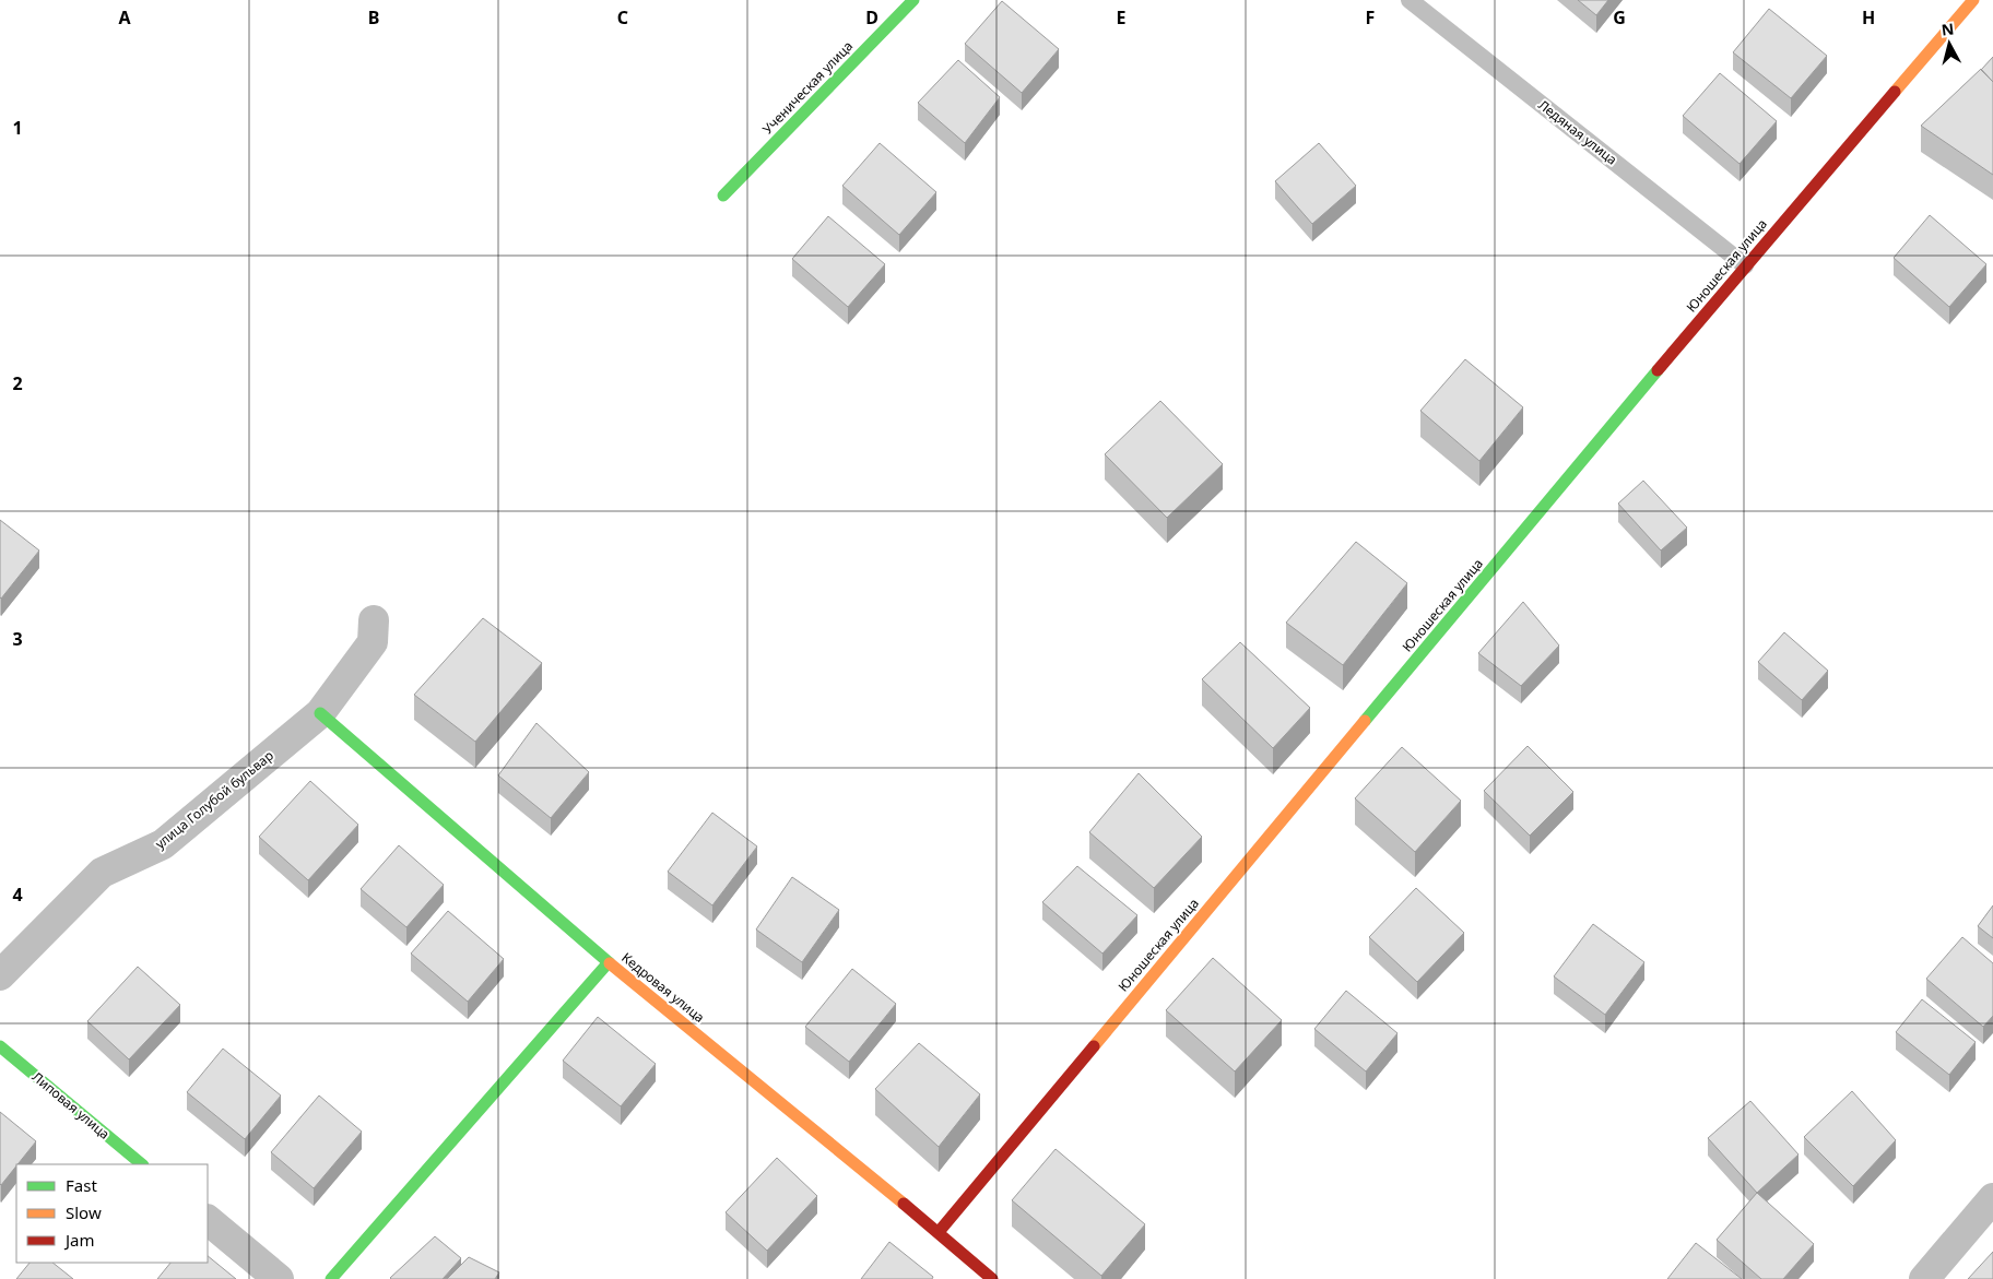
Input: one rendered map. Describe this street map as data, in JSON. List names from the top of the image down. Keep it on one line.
{"streets":{"street":["Ученическая улица","Юношеская улица","улица Голубой бульвар","Кедровая улица","Липовая улица"],"lane":["Ледяная улица"]},"crossings":[["Ледяная улица","Юношеская улица"],["Юношеская улица","Кедровая улица"],["улица Голубой бульвар","Кедровая улица"]],"legend":["Fast","Slow","Jam"],"north":"top","grid":{"columns":["A","B","C","D","E","F","G","H"],"rows":["1","2","3","4"]}}
